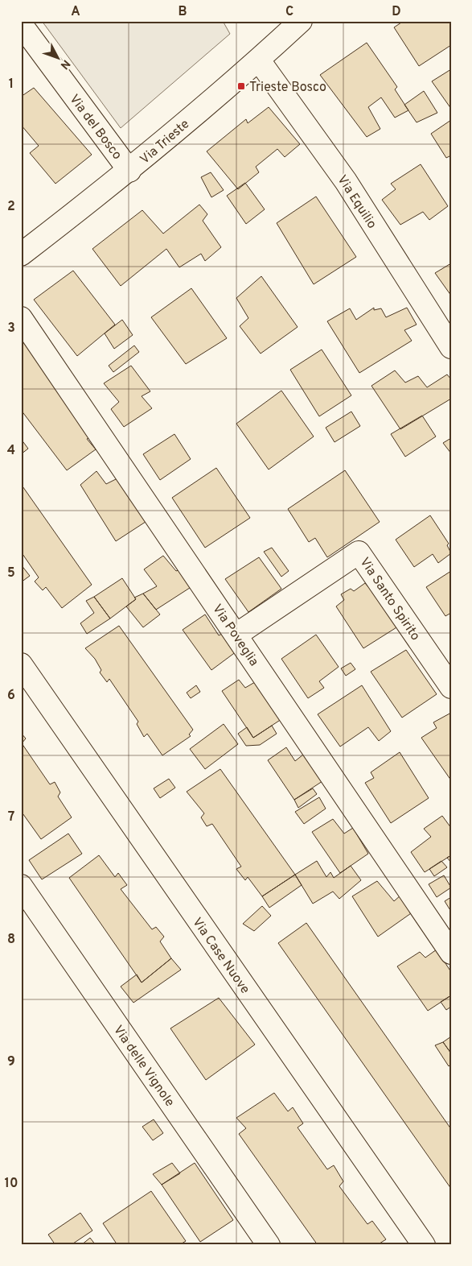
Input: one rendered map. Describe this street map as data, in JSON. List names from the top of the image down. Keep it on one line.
{"streets":{"street":["Via del Bosco","Via Trieste","Via Equilio","Via Santo Spirito","Via Poveglia","Via Case Nuove","Via delle Vignole"]},"crossings":[["Via del Bosco","Via Trieste"],["Via Trieste","Via Equilio"],["Via Santo Spirito","Via Poveglia"]],"places":{"transit":["Trieste Bosco"]},"north":"bottom right","grid":{"columns":["A","B","C","D"],"rows":["1","2","3","4","5","6","7","8","9","10"]}}
